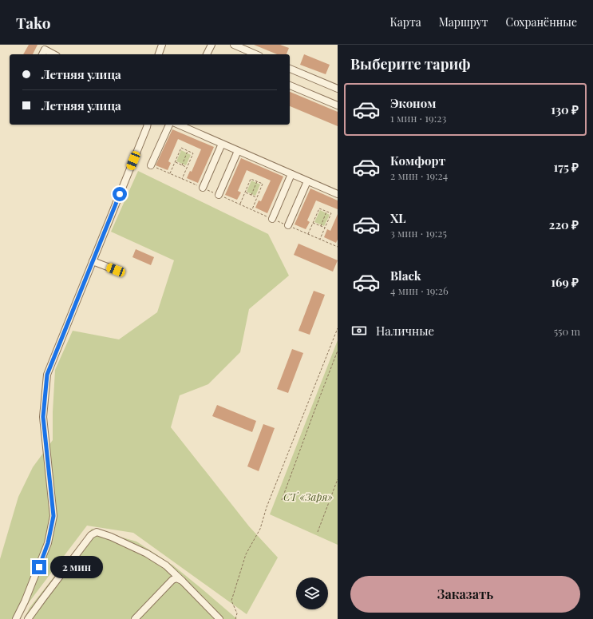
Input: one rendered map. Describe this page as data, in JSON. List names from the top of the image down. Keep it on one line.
{"parks":["СТ «Заря»"],"page":{"header":"Tako","nav":["Карта","Маршрут","Сохранённые"],"heading":"Выберите тариф","banner":["Летняя улица","Летняя улица"],"list":[{"name":"Эконом","note":"1 мин · 19:23","value":"130 ₽"},{"name":"Комфорт","note":"2 мин · 19:24","value":"175 ₽"},{"name":"XL","note":"3 мин · 19:25","value":"220 ₽"},{"name":"Black","note":"4 мин · 19:26","value":"169 ₽"}],"pay":["Наличные","550 m"],"bubble":"2 мин","buttons":"Заказать"}}
